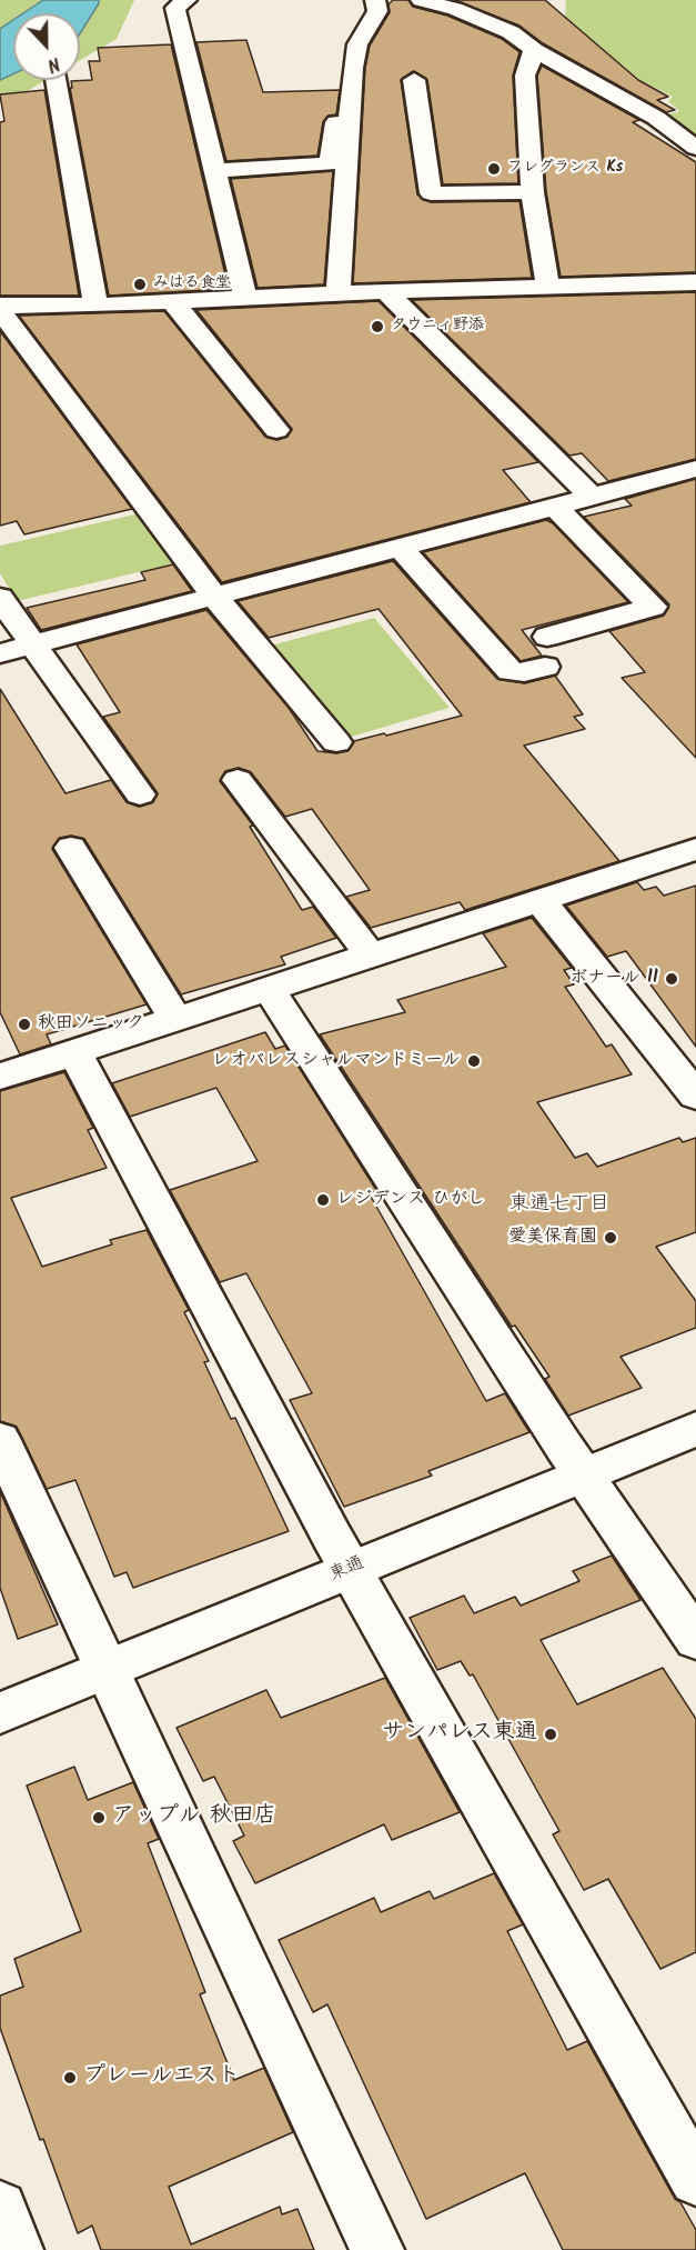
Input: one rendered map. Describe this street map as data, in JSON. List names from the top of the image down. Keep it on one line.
{"streets":{"street":["東通"]},"districts":["東通七丁目"],"places":["フレグランス Ks","みはる食堂","タウニィ野添","ボナール II","秋田ソニック","レオパレスシャルマンドミール","レジデンス ひがし","愛美保育園","サンパレス東通","アップル 秋田店","プレールエスト"],"north":"bottom"}
